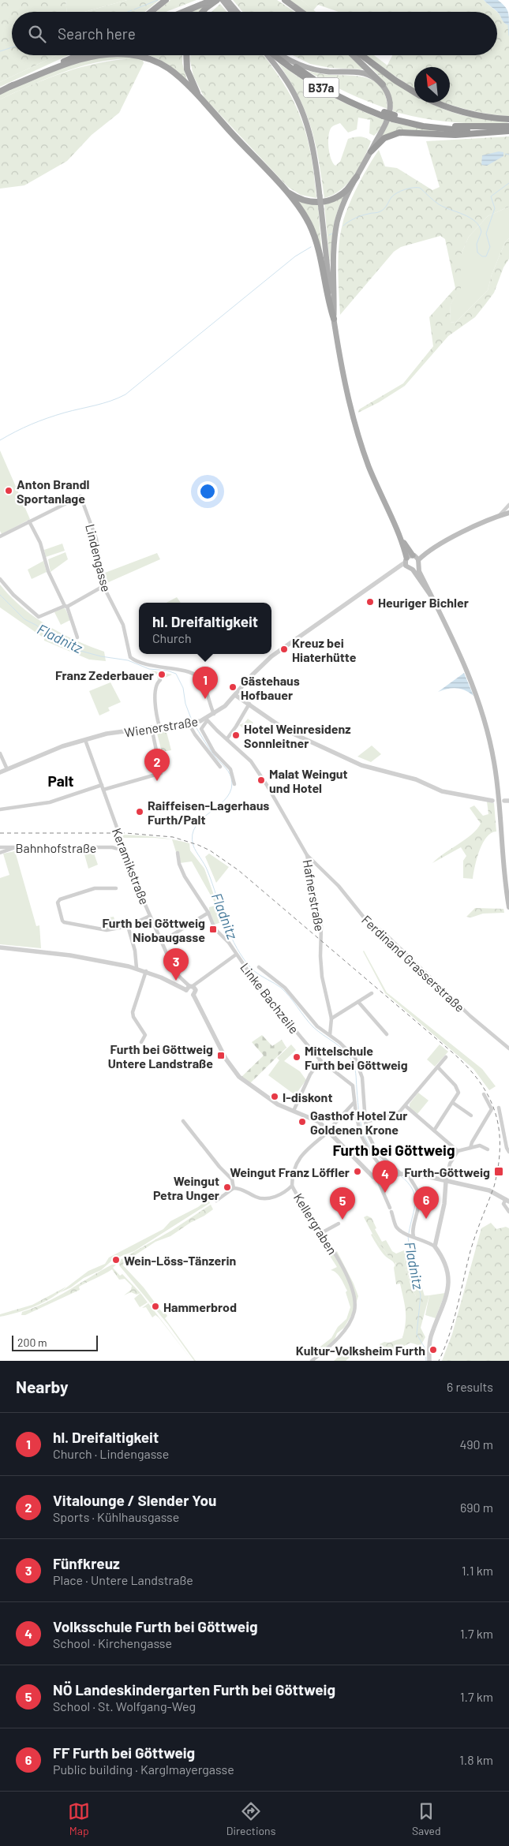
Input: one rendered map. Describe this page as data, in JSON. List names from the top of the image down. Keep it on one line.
{"streets":{"highway":["B37a"],"street":["Lindengasse","Wienerstraße","Bahnhofstraße","Keramikstraße","Hafnerstraße","Ferdinand Grasserstraße","Linke Bachzeile","Kellergraben"]},"crossings":[["Lindengasse","Wienerstraße"],["Wienerstraße","Keramikstraße"],["Wienerstraße","Hafnerstraße"],["Bahnhofstraße","Keramikstraße"],["Hafnerstraße","Ferdinand Grasserstraße"],["Linke Bachzeile","Kellergraben"]],"districts":["Palt","Furth bei Göttweig"],"water":["Fladnitz"],"places":{"other":["Anton Brandl Sportanlage","Heuriger Bichler","Kreuz bei Hiaterhütte","Franz Zederbauer","Gästehaus Hofbauer","Hotel Weinresidenz Sonnleitner","Malat Weingut und Hotel","Raiffeisen-Lagerhaus Furth/Palt","Mittelschule Furth bei Göttweig","I-diskont","Gasthof Hotel Zur Goldenen Krone","Weingut Franz Löffler","Weingut Petra Unger","Wein-Löss-Tänzerin","Hammerbrod","Kultur-Volksheim Furth"],"transit":["Furth bei Göttweig Niobaugasse","Furth bei Göttweig Untere Landstraße","Furth-Göttweig"]},"scale_bar":"200 m","north":"top left","page":{"search":"Search here","popup":["hl. Dreifaltigkeit","Church"],"pins":["1","2","3","4","6","5"],"scale":"200 m","heading":["Nearby","6 results"],"list":[{"mark":"1","name":"hl. Dreifaltigkeit","note":"Church · Lindengasse","value":"490 m"},{"mark":"2","name":"Vitalounge / Slender You","note":"Sports · Kühlhausgasse","value":"690 m"},{"mark":"3","name":"Fünfkreuz","note":"Place · Untere Landstraße","value":"1.1 km"},{"mark":"4","name":"Volksschule Furth bei Göttweig","note":"School · Kirchengasse","value":"1.7 km"},{"mark":"5","name":"NÖ Landeskindergarten Furth bei Göttweig","note":"School · St. Wolfgang-Weg","value":"1.7 km"},{"mark":"6","name":"FF Furth bei Göttweig","note":"Public building · Karglmayergasse","value":"1.8 km"}],"nav":["Map","Directions","Saved"]}}
